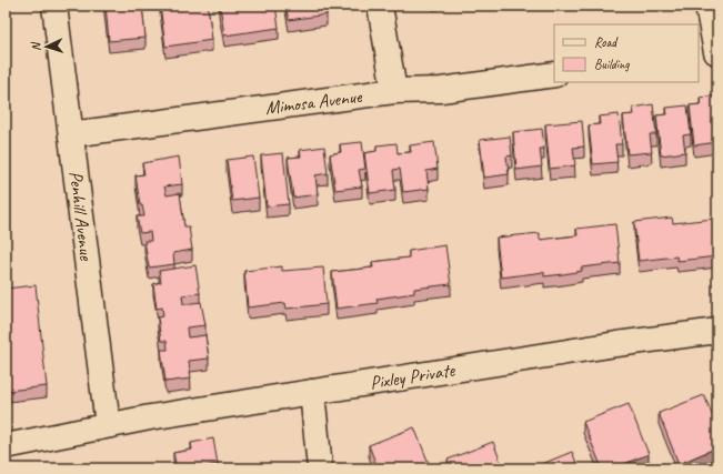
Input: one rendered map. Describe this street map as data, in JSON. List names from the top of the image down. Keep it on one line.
{"streets":{"street":["Mimosa Avenue","Penhill Avenue","Pixley Private"]},"crossings":[["Mimosa Avenue","Penhill Avenue"],["Penhill Avenue","Pixley Private"]],"legend":["Road","Building"],"north":"left"}
